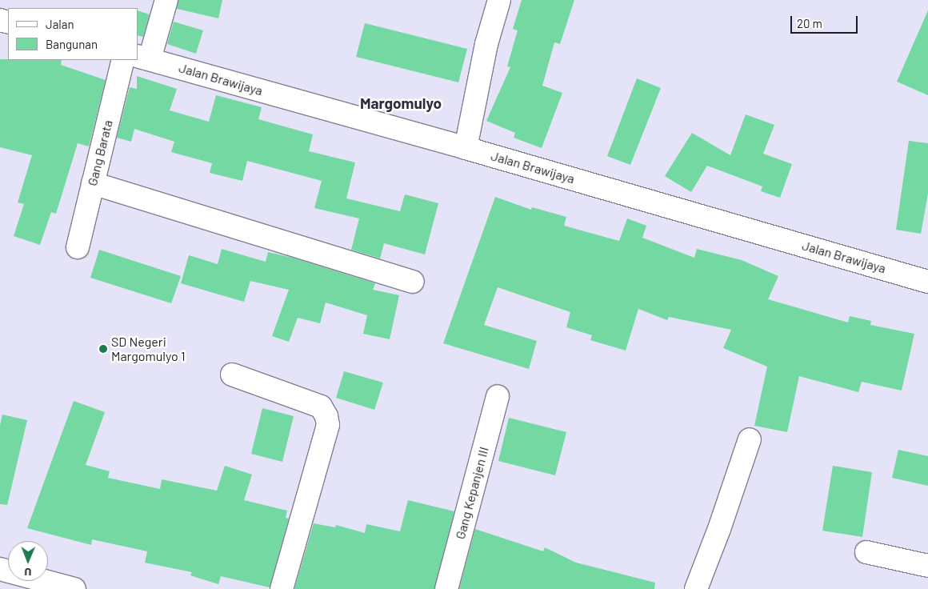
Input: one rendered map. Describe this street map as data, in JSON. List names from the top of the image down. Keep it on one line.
{"streets":{"street":["Jalan Brawijaya","Gang Barata","Gang Kepanjen III"]},"districts":["Margomulyo"],"places":["SD Negeri Margomulyo 1"],"legend":["Jalan","Bangunan"],"scale_bar":"20 m","north":"bottom"}
